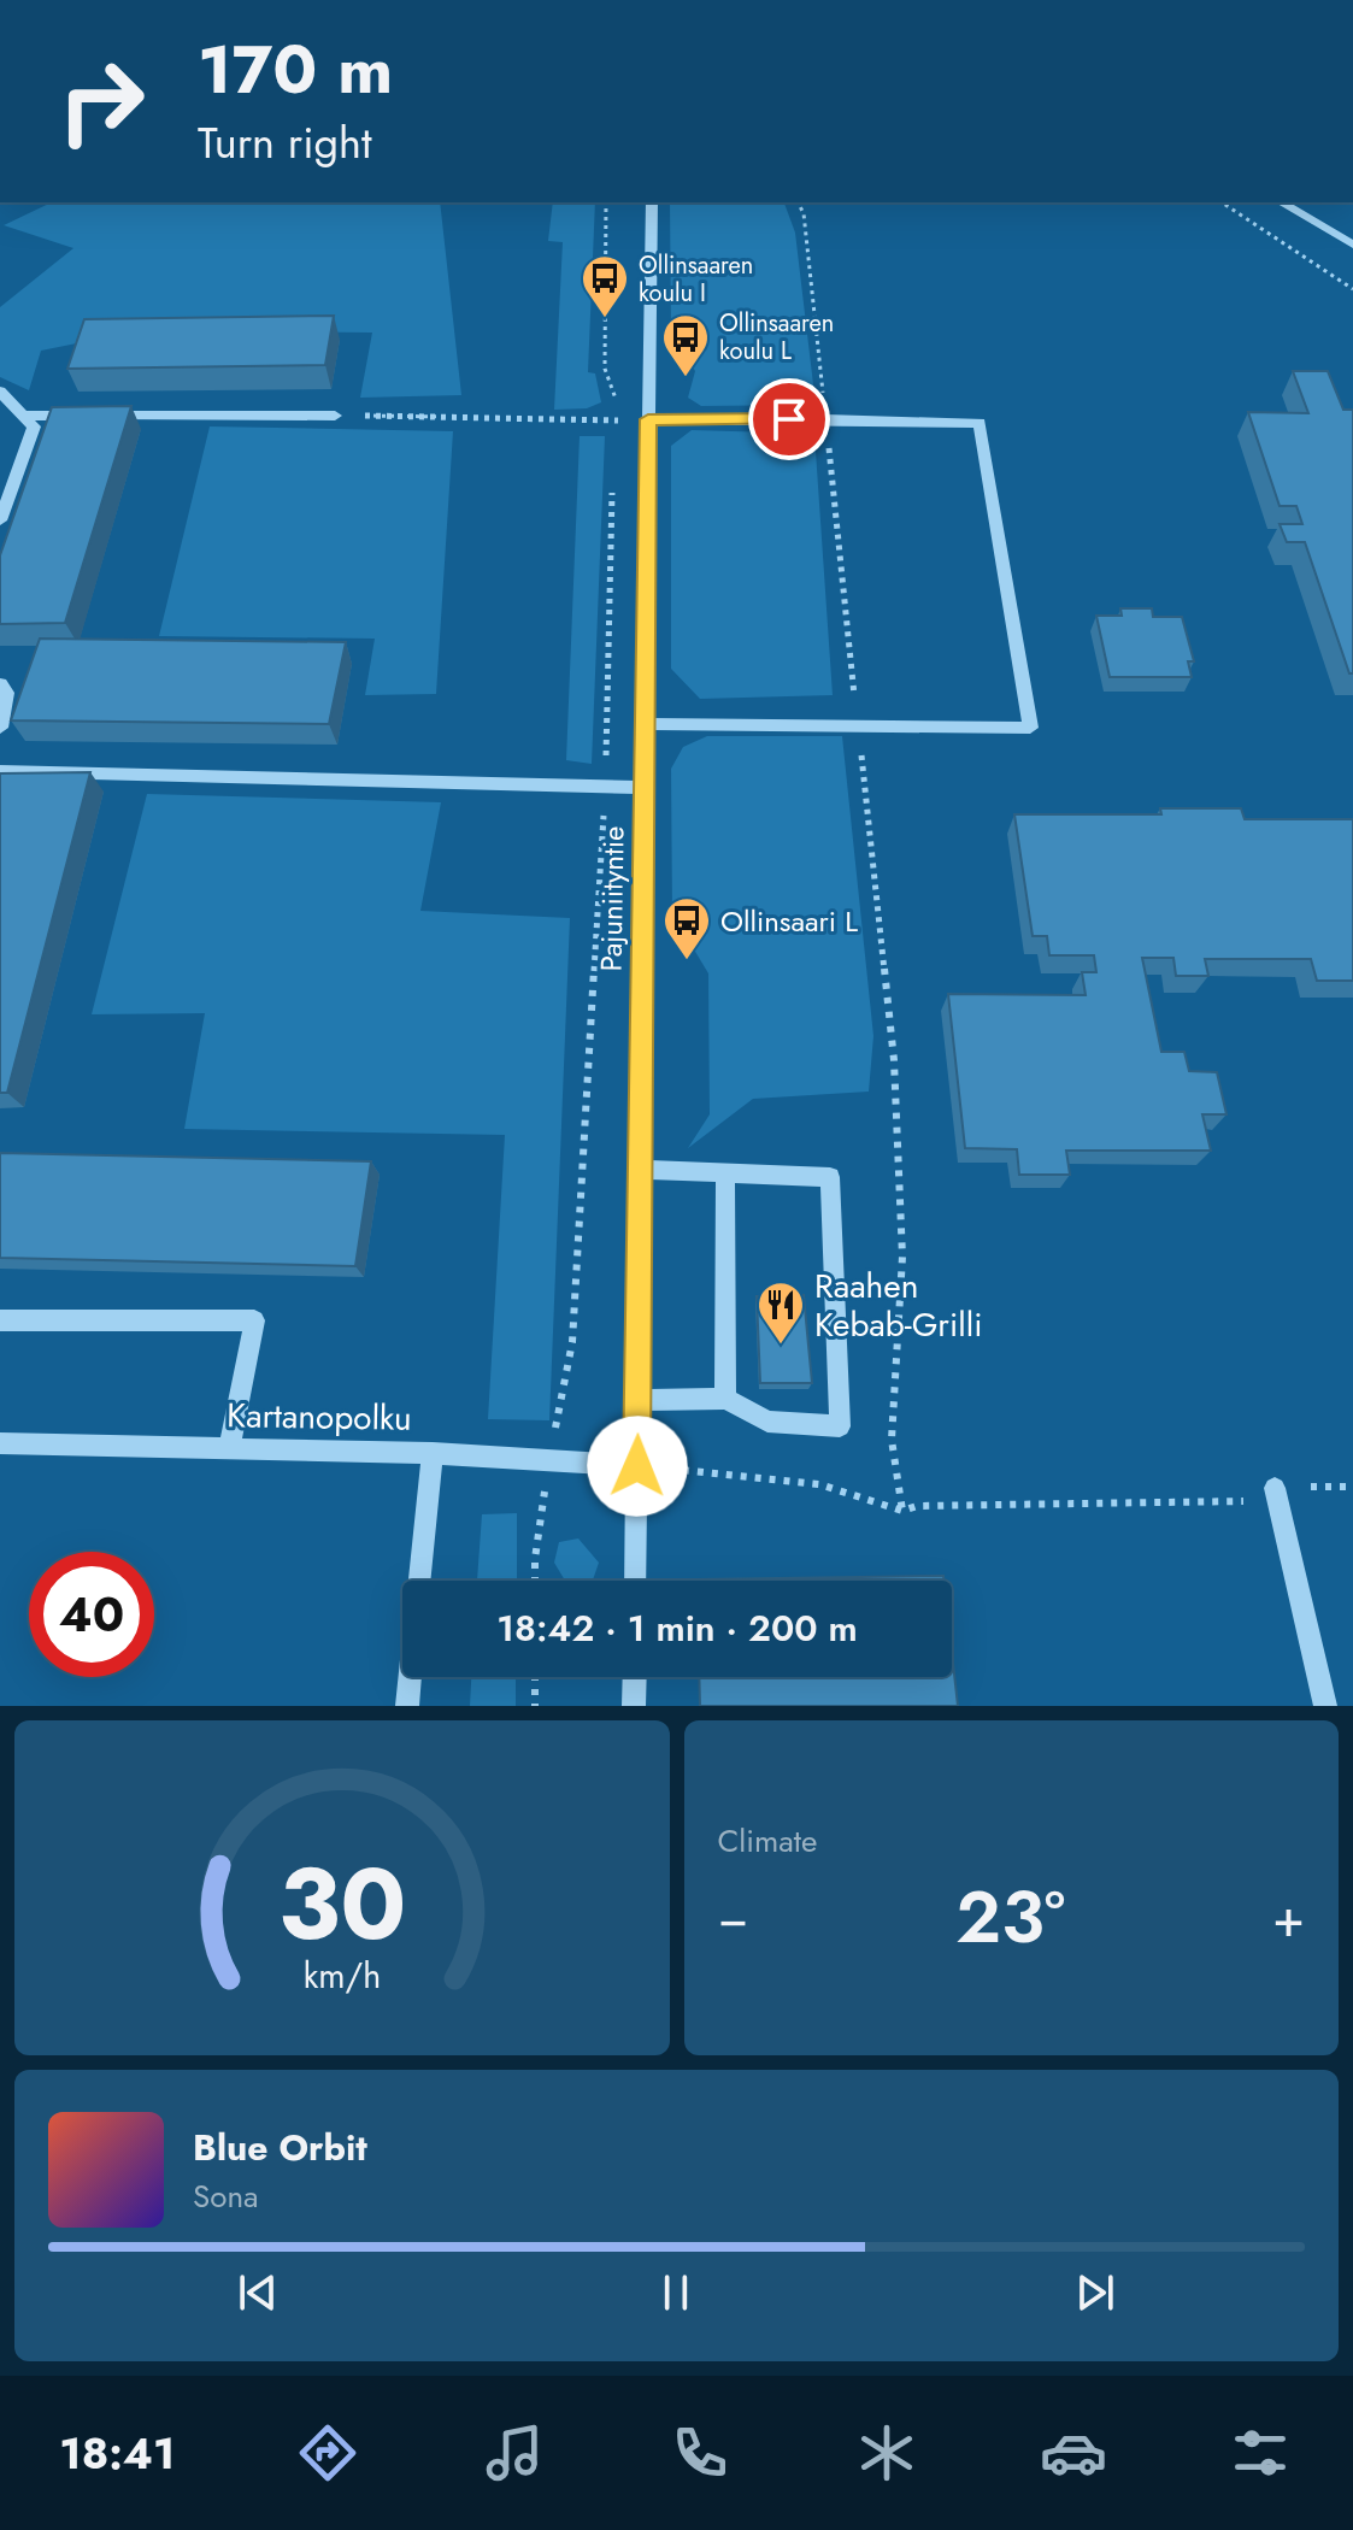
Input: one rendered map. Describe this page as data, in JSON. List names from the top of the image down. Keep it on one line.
{"streets":{"street":["Pajuniityntie","Kartanopolku"]},"crossings":[["Pajuniityntie","Kartanopolku"]],"places":{"bus stop":["Ollinsaaren koulu I","Ollinsaaren koulu L","Ollinsaari L"],"restaurant":["Raahen Kebab-Grilli"]},"page":{"turn":["170 m","Turn right"],"limit":"40","trip":"18:42 · 1 min · 200 m","tile":"Climate","heat":["−","23°","+"],"song":["Blue Orbit","Sona"],"tabs":"18:41","gauge":["30","km/h"]}}
